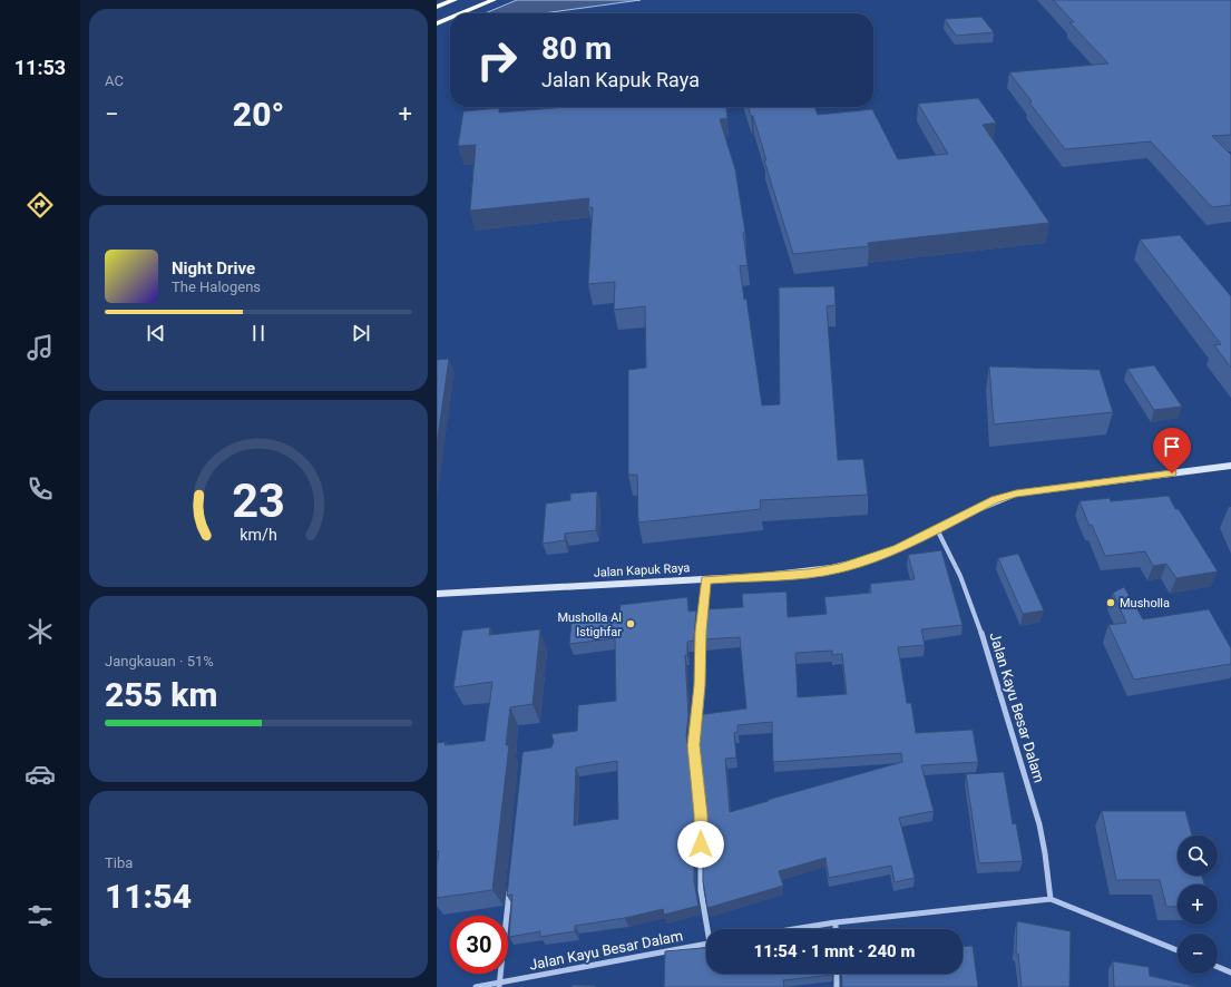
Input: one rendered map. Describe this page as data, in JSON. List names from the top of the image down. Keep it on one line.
{"streets":{"main road":["Jalan Kapuk Raya"],"street":["Jalan Kayu Besar Dalam"]},"crossings":[["Jalan Kapuk Raya","Jalan Kayu Besar Dalam"]],"places":["Musholla","Musholla Al Istighfar"],"page":{"tabs":"11:53","tile":["AC",["Jangkauan · 51%","255 km"],["Tiba","11:54"]],"turn":["80 m","Jalan Kapuk Raya"],"heat":["−","20°","+"],"song":["Night Drive","The Halogens"],"map_buttons":["+","−"],"limit":"30","trip":"11:54 · 1 mnt · 240 m","gauge":["23","km/h"]}}
